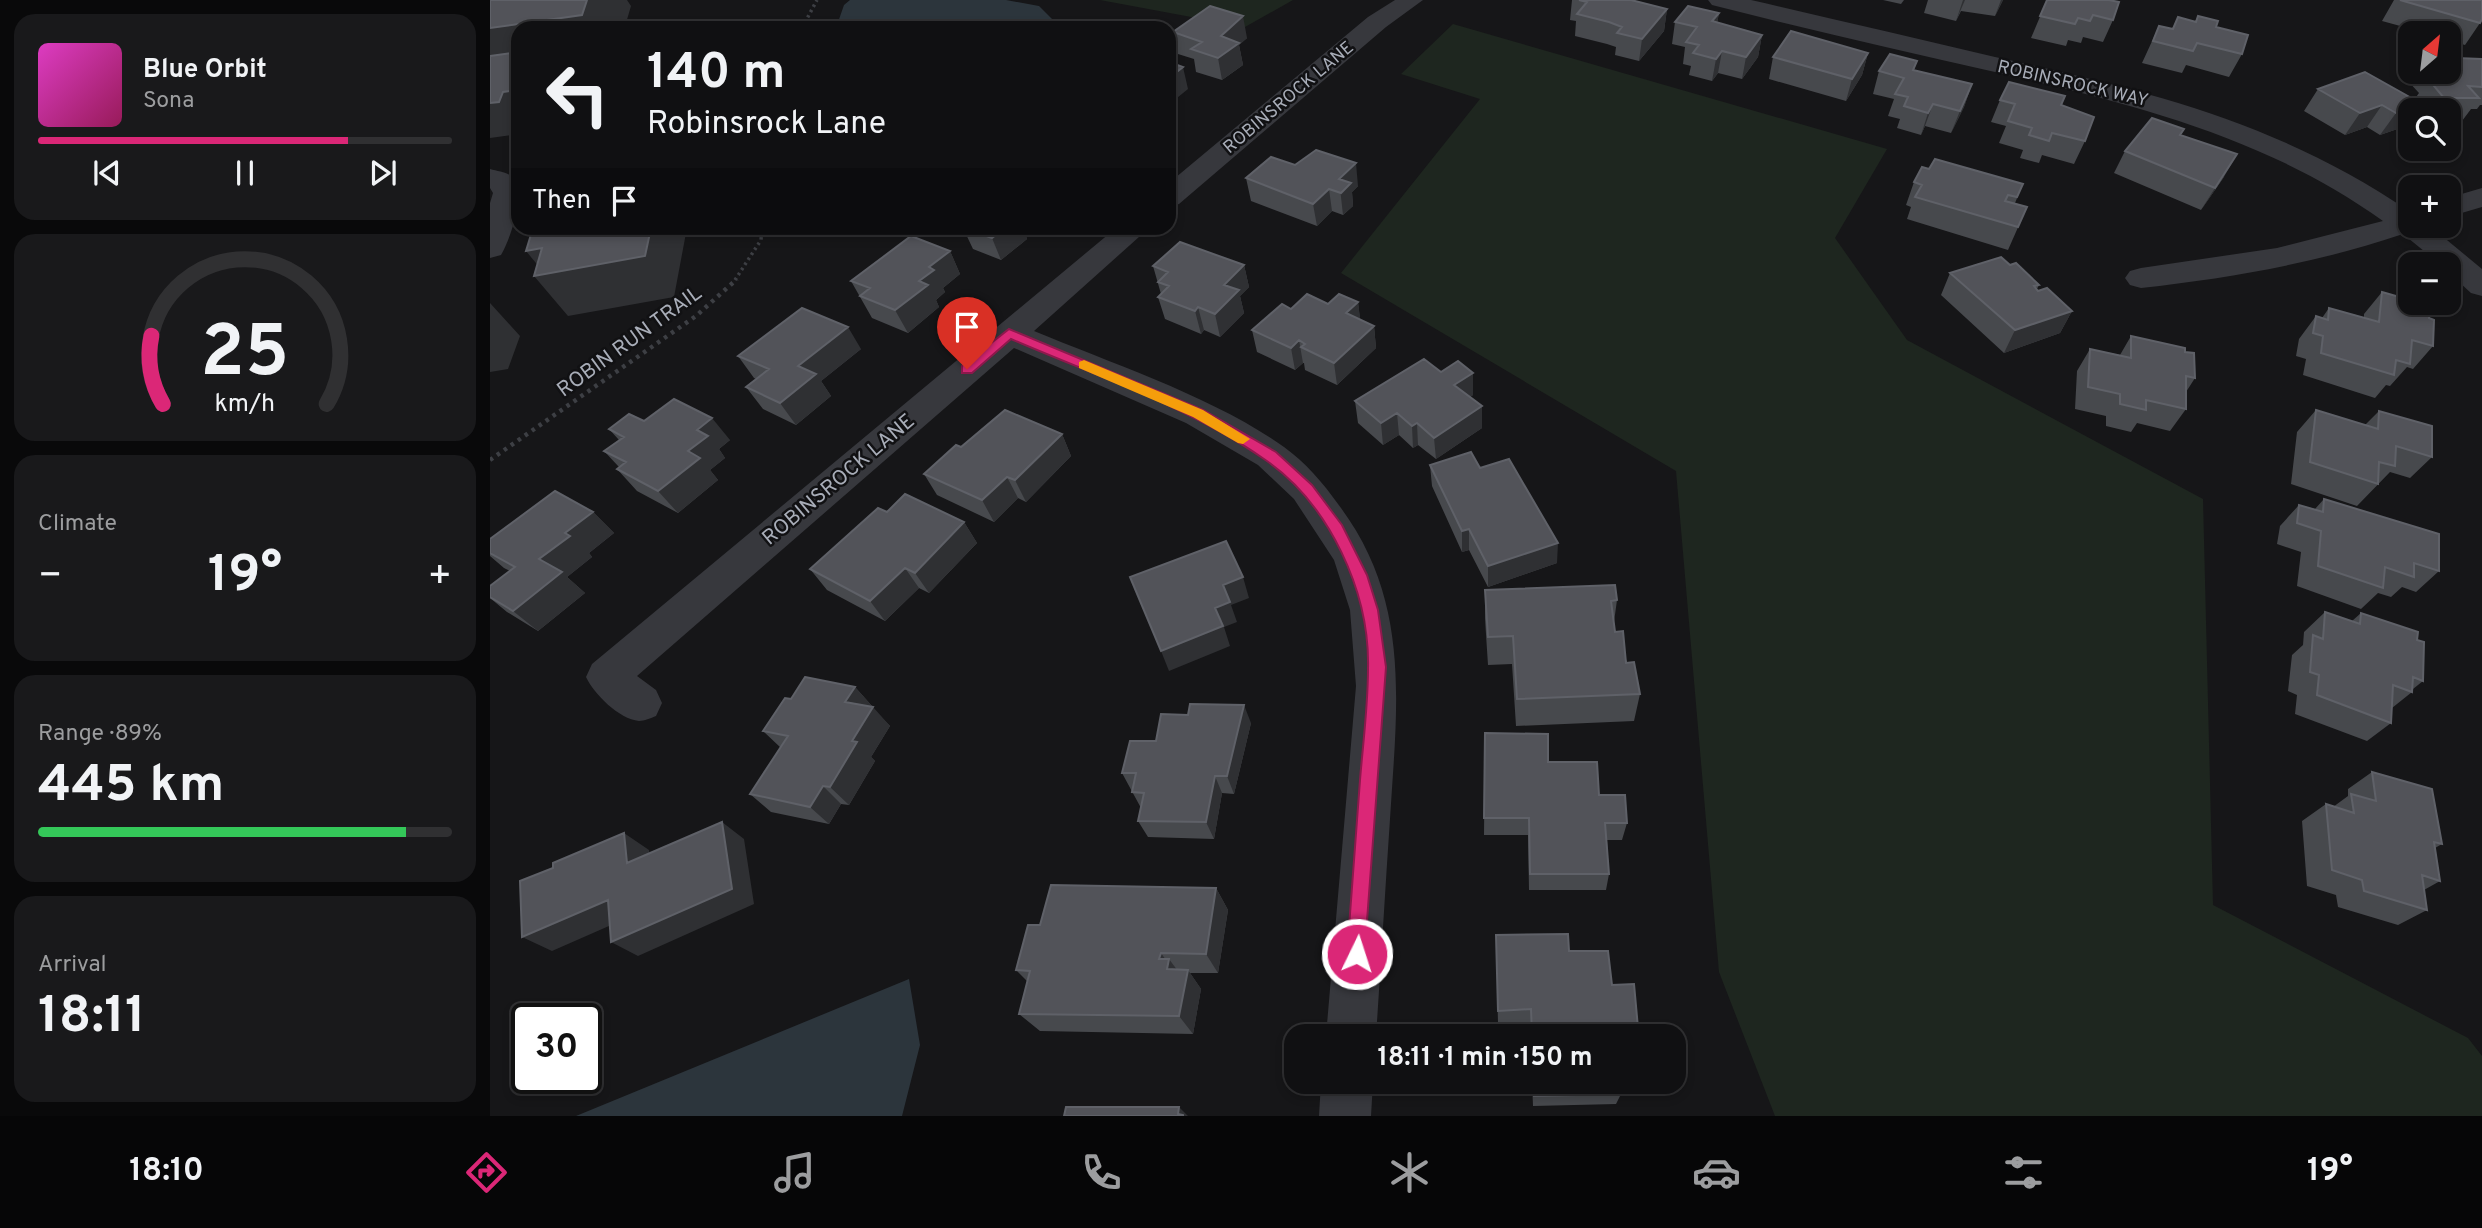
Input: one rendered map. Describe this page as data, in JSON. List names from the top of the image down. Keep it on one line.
{"streets":{"street":["ROBINSROCK WAY","ROBINSROCK LANE"],"path":["ROBIN RUN TRAIL"]},"north":"top right","page":{"map_buttons":["+","−"],"turn":["140 m","Robinsrock Lane"],"song":["Blue Orbit","Sona"],"then":"Then","tile":["Climate",["Range · 89%","445 km"],["Arrival","18:11"]],"heat":["−","19°","+"],"limit":"30","trip":"18:11 · 1 min · 150 m","tabs":["18:10","19°"],"gauge":["25","km/h"]}}
